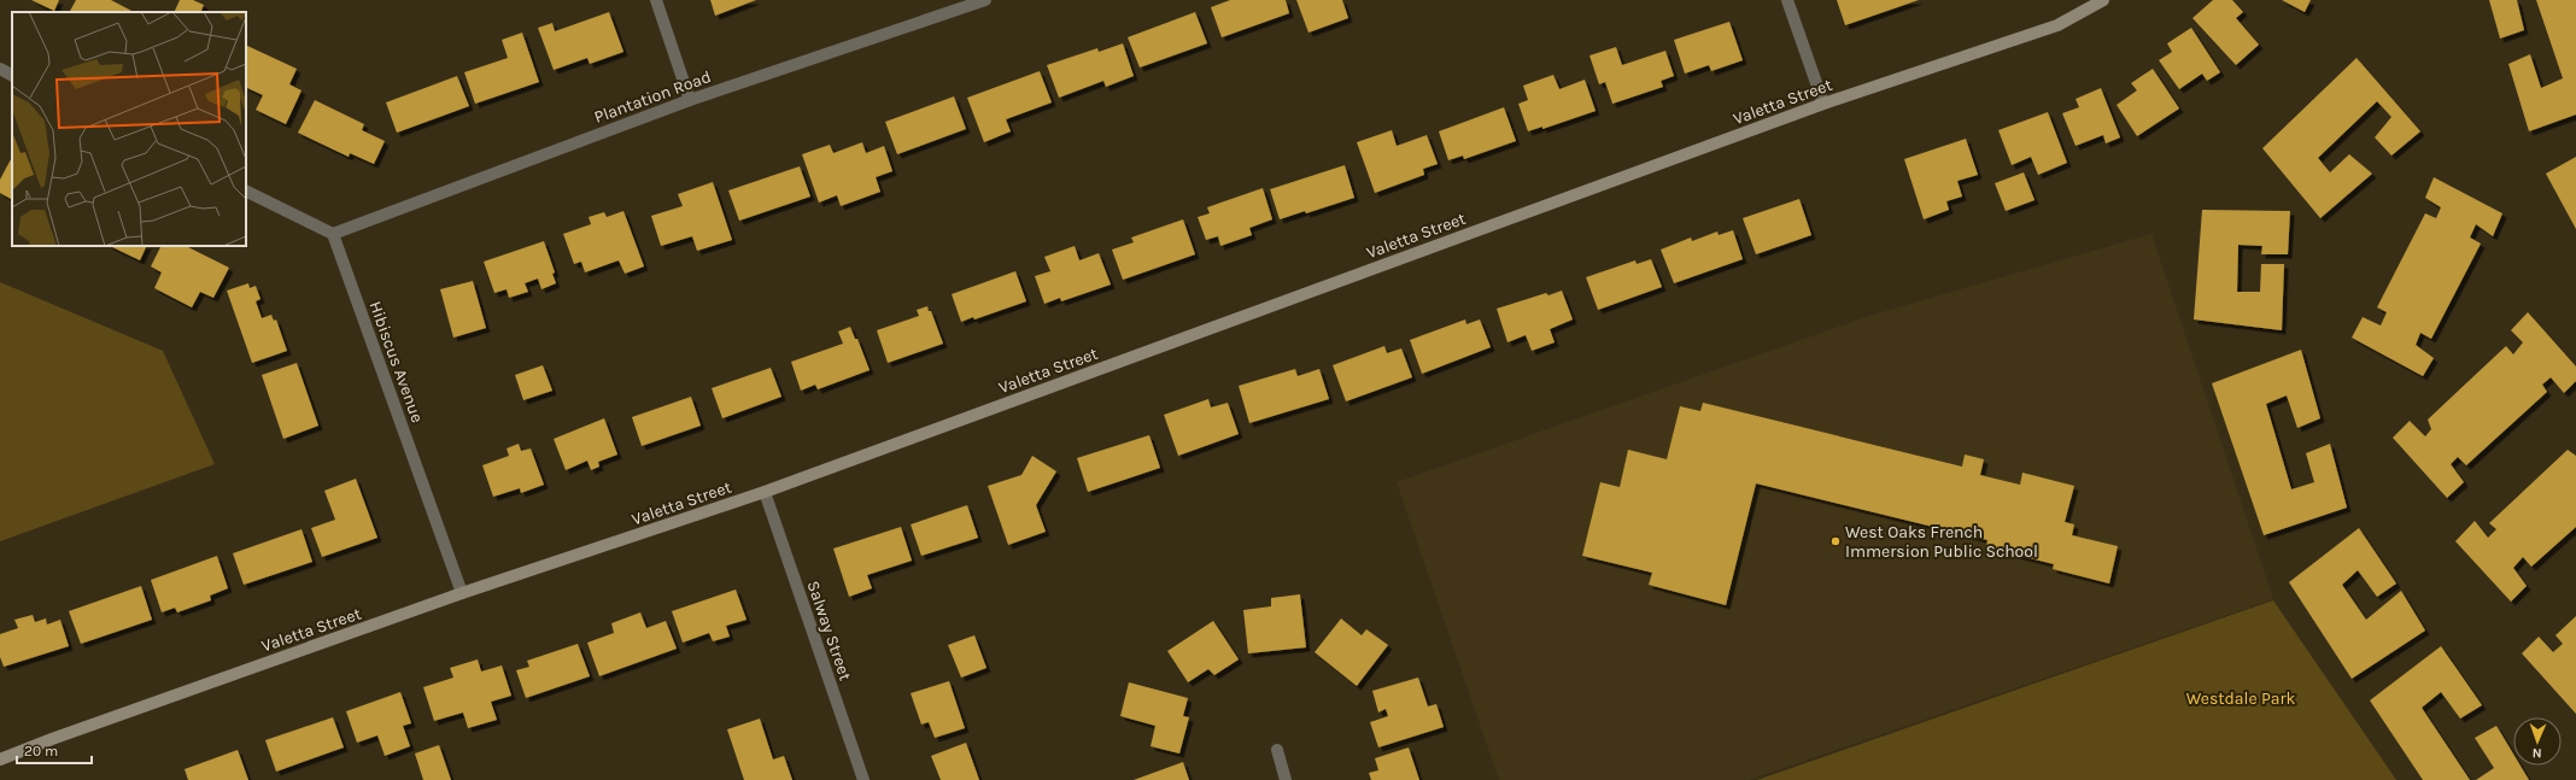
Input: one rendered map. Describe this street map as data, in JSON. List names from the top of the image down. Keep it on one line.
{"streets":{"street":["Plantation Road","Valetta Street","Hibiscus Avenue","Salway Street"]},"crossings":[["Plantation Road","Hibiscus Avenue"],["Valetta Street","Hibiscus Avenue"],["Valetta Street","Salway Street"]],"parks":["Westdale Park"],"places":["West Oaks French Immersion Public School"],"scale_bar":"20 m","north":"bottom"}
